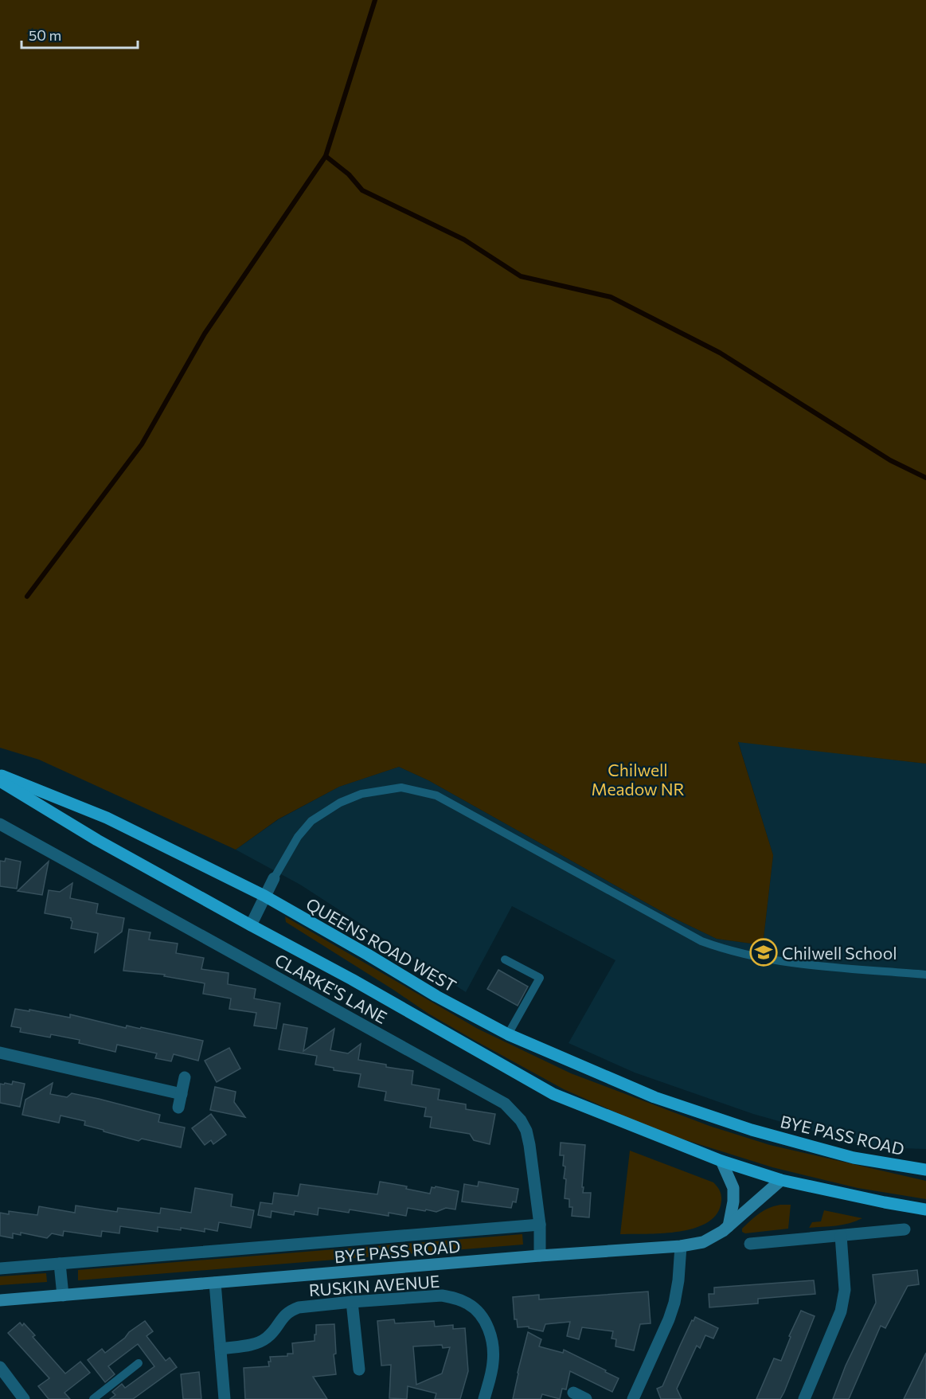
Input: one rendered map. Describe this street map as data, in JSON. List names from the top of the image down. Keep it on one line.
{"streets":{"main road":["QUEENS ROAD WEST","BYE PASS ROAD"],"street":["CLARKE'S LANE","RUSKIN AVENUE"]},"crossings":[["QUEENS ROAD WEST","BYE PASS ROAD"],["CLARKE'S LANE","BYE PASS ROAD"]],"parks":["Chilwell Meadow NR"],"places":{"school or university":["Chilwell School"]},"scale_bar":"50 m"}
